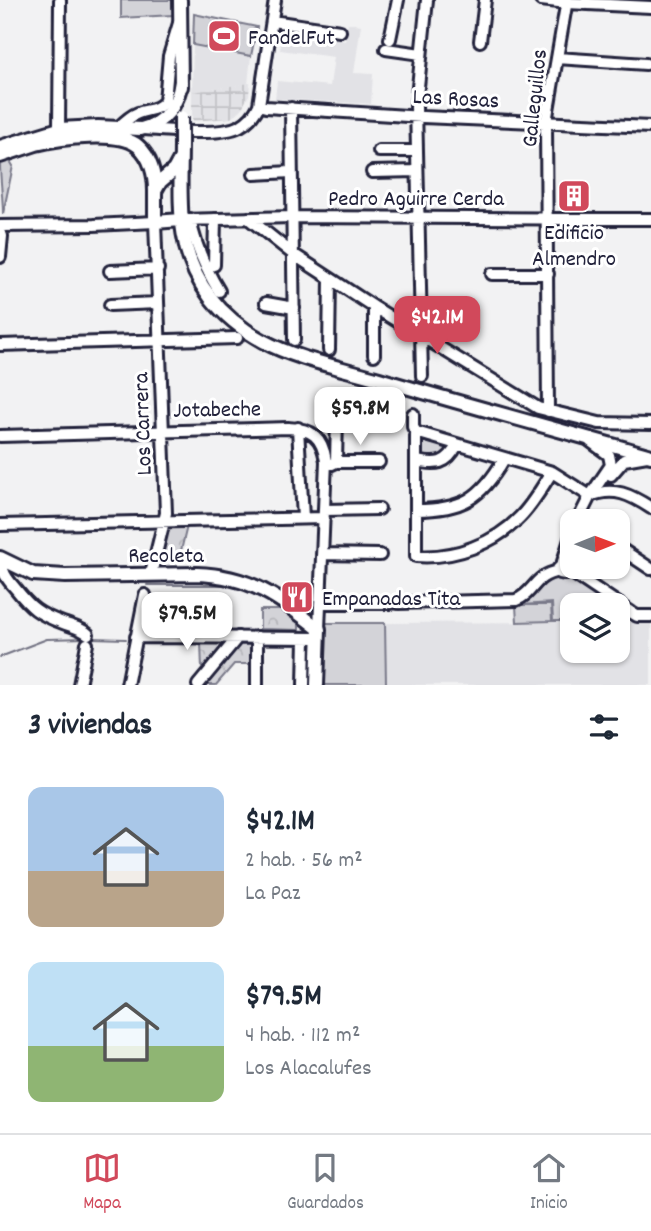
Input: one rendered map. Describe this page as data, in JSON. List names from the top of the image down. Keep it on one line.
{"streets":{"main road":["Recoleta"],"street":["Las Rosas","Galleguillos","Pedro Aguirre Cerda","Jotabeche","Los Carrera"]},"crossings":[["Las Rosas","Galleguillos"],["Galleguillos","Pedro Aguirre Cerda"],["Jotabeche","Los Carrera"],["Los Carrera","Recoleta"]],"places":{"sports":["FandelFut"],"building":["Edificio Almendro"],"restaurant":["Empanadas Tita"]},"north":"right","page":{"price":["$42.1M","$59.8M","$79.5M"],"heading":"3 viviendas","list":[{"name":"$42.1M","note":"2 hab. · 56 m² · La Paz"},{"name":"$79.5M","note":"4 hab. · 112 m² · Los Alacalufes"}],"tabs":["Mapa","Guardados","Inicio"]}}
